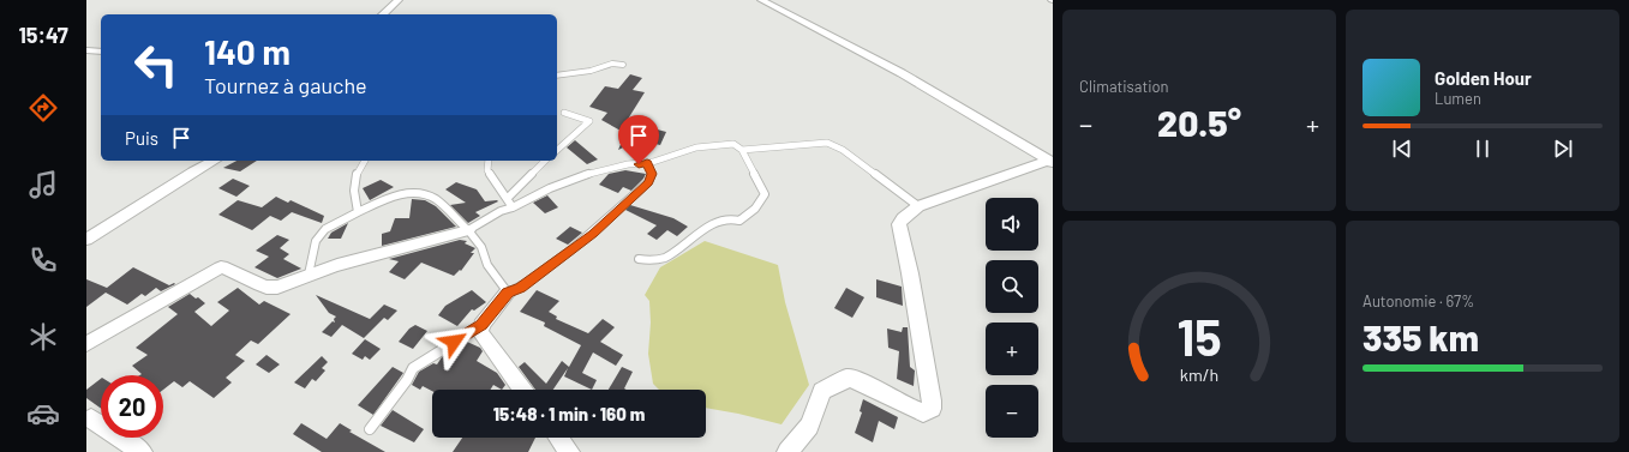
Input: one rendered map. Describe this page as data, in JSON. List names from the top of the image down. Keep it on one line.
{"page":{"tabs":"15:47","tile":["Climatisation",["Autonomie · 67%","335 km"]],"turn":["140 m","Tournez à gauche"],"song":["Golden Hour","Lumen"],"heat":["−","20.5°","+"],"then":"Puis","map_buttons":["+","−"],"limit":"20","trip":"15:48 · 1 min · 160 m","gauge":["15","km/h"]}}
